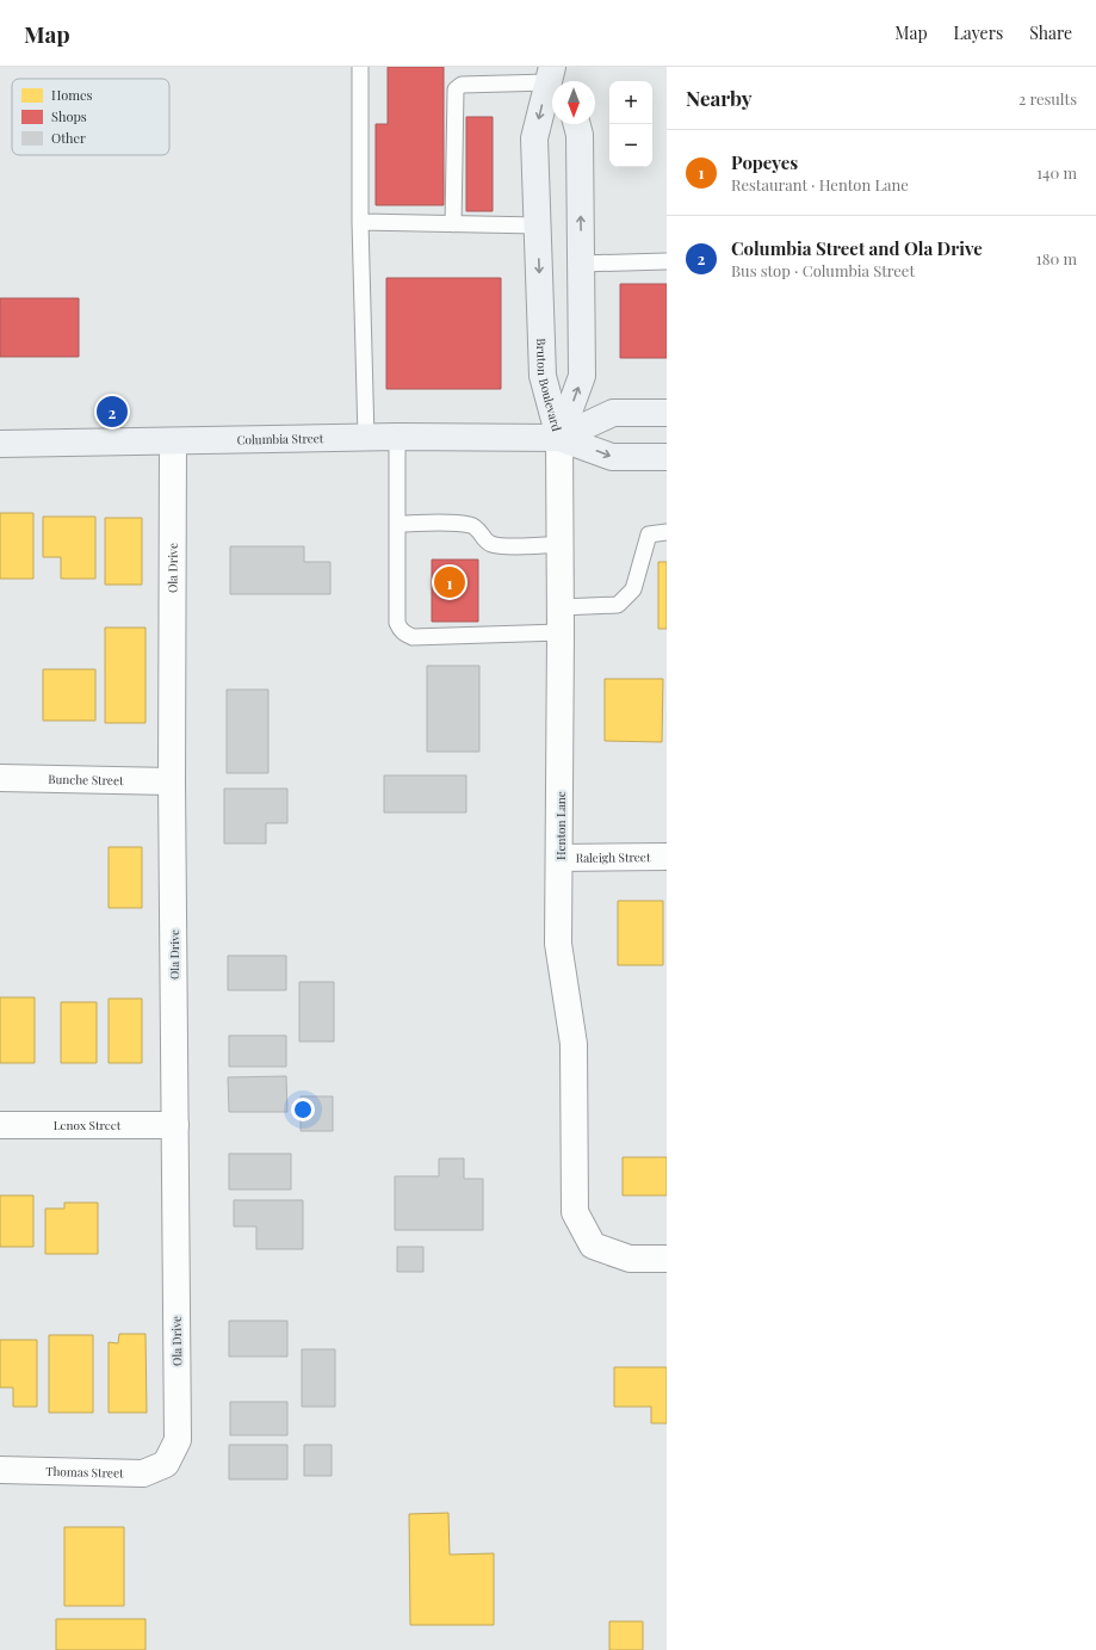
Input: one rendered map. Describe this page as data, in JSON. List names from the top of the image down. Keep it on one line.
{"streets":{"street":["Bruton Boulevard","Columbia Street","Ola Drive","Bunche Street","Henton Lane","Raleigh Street","Lenox Street","Thomas Street"]},"crossings":[["Bruton Boulevard","Columbia Street"],["Bruton Boulevard","Henton Lane"],["Columbia Street","Ola Drive"],["Columbia Street","Henton Lane"],["Ola Drive","Bunche Street"],["Ola Drive","Lenox Street"],["Ola Drive","Thomas Street"],["Henton Lane","Raleigh Street"]],"legend":["Homes","Shops","Other"],"north":"bottom","page":{"header":"Map","nav":["Map","Layers","Share"],"heading":["Nearby","2 results"],"map_buttons":["+","−"],"list":[{"mark":"1","name":"Popeyes","note":"Restaurant · Henton Lane","value":"140 m"},{"mark":"2","name":"Columbia Street and Ola Drive","note":"Bus stop · Columbia Street","value":"180 m"}],"pins":["2","1"]}}
